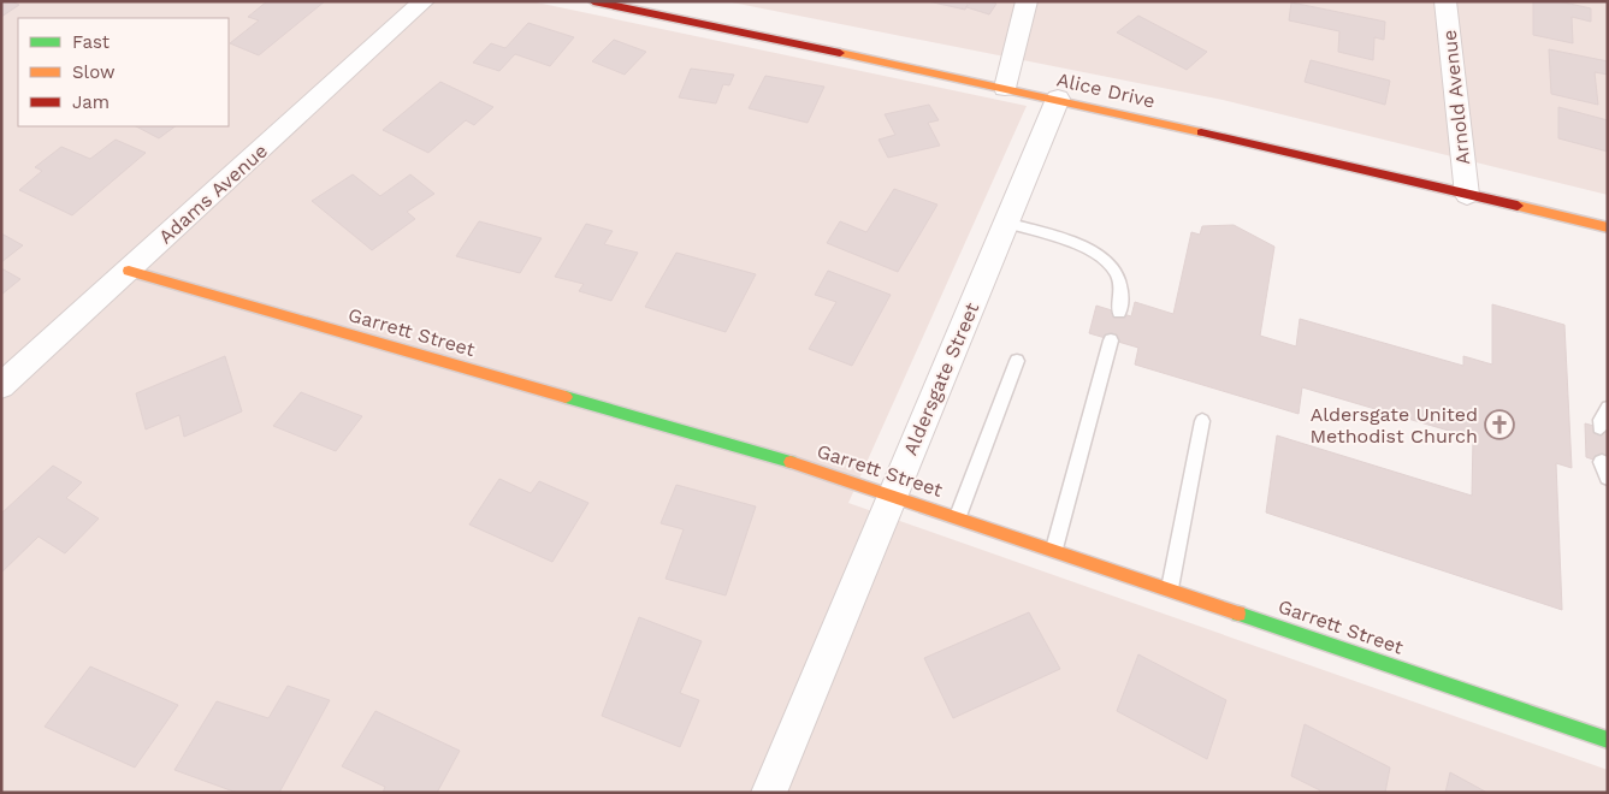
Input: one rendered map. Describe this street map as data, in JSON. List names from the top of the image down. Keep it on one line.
{"streets":{"street":["Alice Drive","Arnold Avenue","Adams Avenue","Garrett Street","Aldersgate Street"]},"crossings":[["Alice Drive","Arnold Avenue"],["Alice Drive","Aldersgate Street"],["Adams Avenue","Garrett Street"],["Garrett Street","Aldersgate Street"]],"places":{"church":["Aldersgate United Methodist Church"]},"legend":["Fast","Slow","Jam"]}
